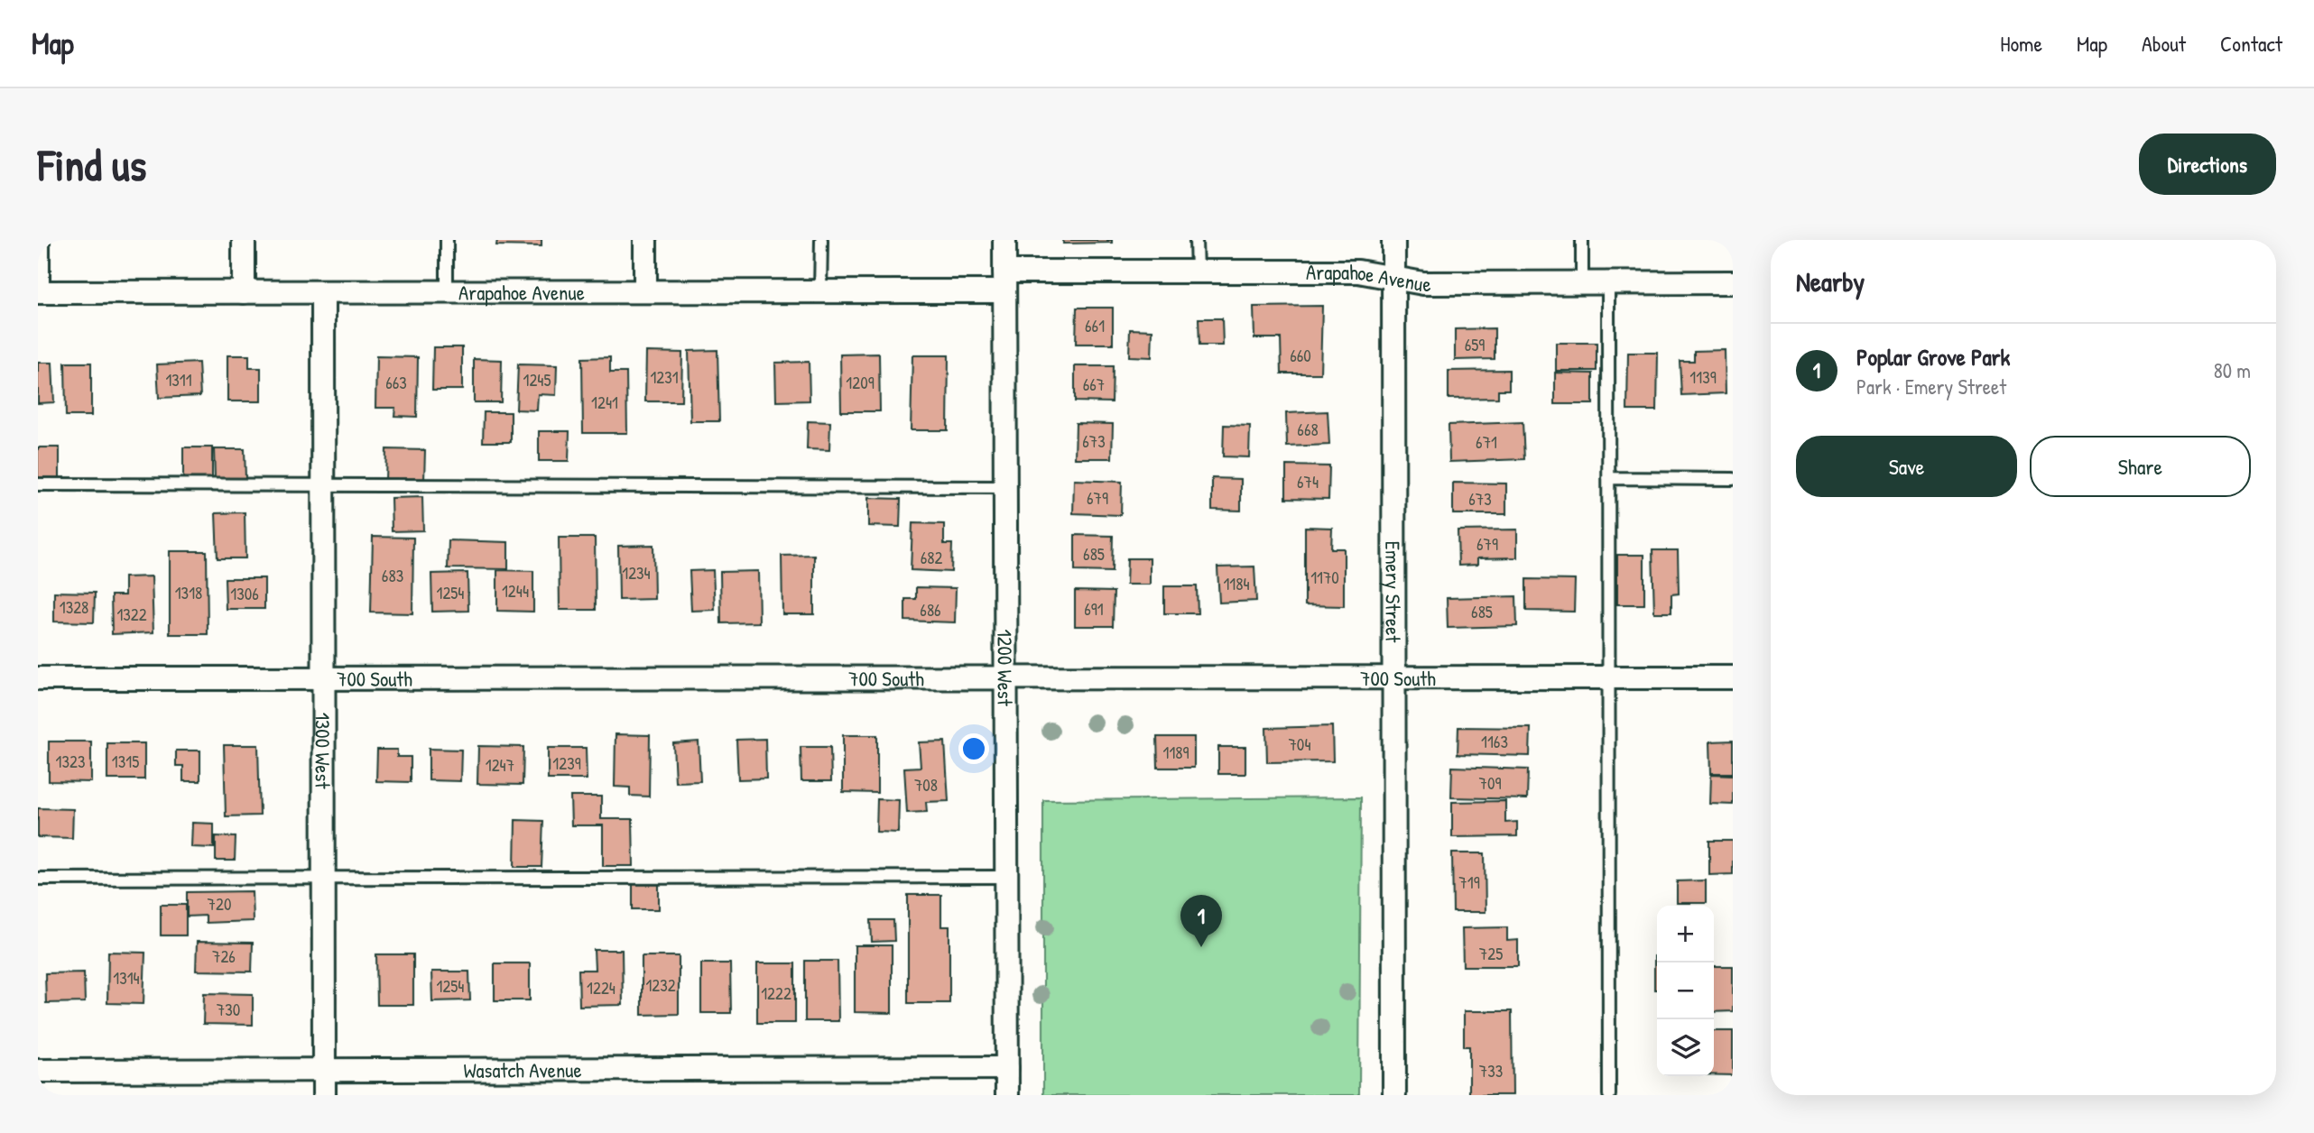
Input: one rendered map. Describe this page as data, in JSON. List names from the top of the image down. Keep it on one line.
{"streets":{"street":["Arapahoe Avenue","Emery Street","1200 West","700 South","1300 West","Wasatch Avenue"]},"crossings":[["Arapahoe Avenue","Emery Street"],["Arapahoe Avenue","1200 West"],["Arapahoe Avenue","1300 West"],["Emery Street","700 South"],["1200 West","700 South"],["1200 West","Wasatch Avenue"],["700 South","1300 West"],["1300 West","Wasatch Avenue"]],"house_numbers":["661","659","660","1231","1139","1311","1245","663","1209","667","1241","668","673","671","674","679","673","679","685","682","1234","683","1170","1184","1244","1318","1254","1306","1328","691","686","685","1322","1163","704","1189","1323","1315","1239","1247","709","708","719","720","725","726","1314","1232","1254","1224","1222","730","733"],"page":{"header":"Map","nav":["Home","Map","About","Contact"],"buttons":["Directions",["Save","Share"]],"title":"Find us","heading":"Nearby","list":[{"mark":"1","name":"Poplar Grove Park","note":"Park · Emery Street","value":"80 m"}],"pins":"1","map_buttons":["+","−"]}}
